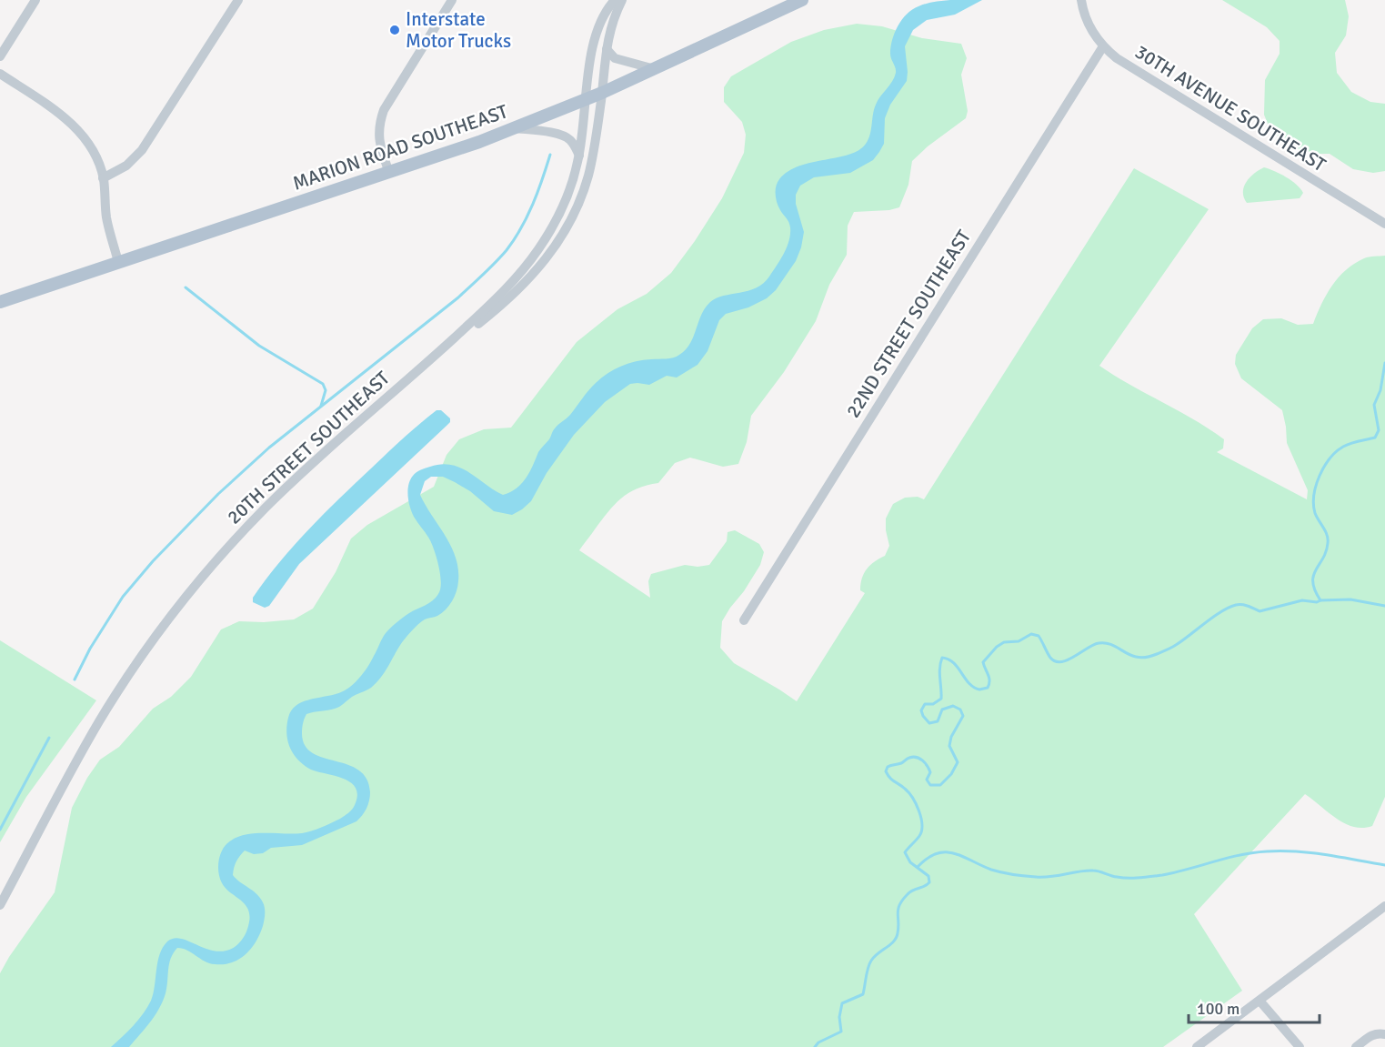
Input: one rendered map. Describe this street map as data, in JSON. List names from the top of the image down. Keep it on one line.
{"streets":{"main road":["MARION ROAD SOUTHEAST"],"street":["30TH AVENUE SOUTHEAST","22ND STREET SOUTHEAST","20TH STREET SOUTHEAST"]},"crossings":[["30TH AVENUE SOUTHEAST","22ND STREET SOUTHEAST"],["MARION ROAD SOUTHEAST","20TH STREET SOUTHEAST"]],"places":["Interstate Motor Trucks"],"scale_bar":"100 m"}
